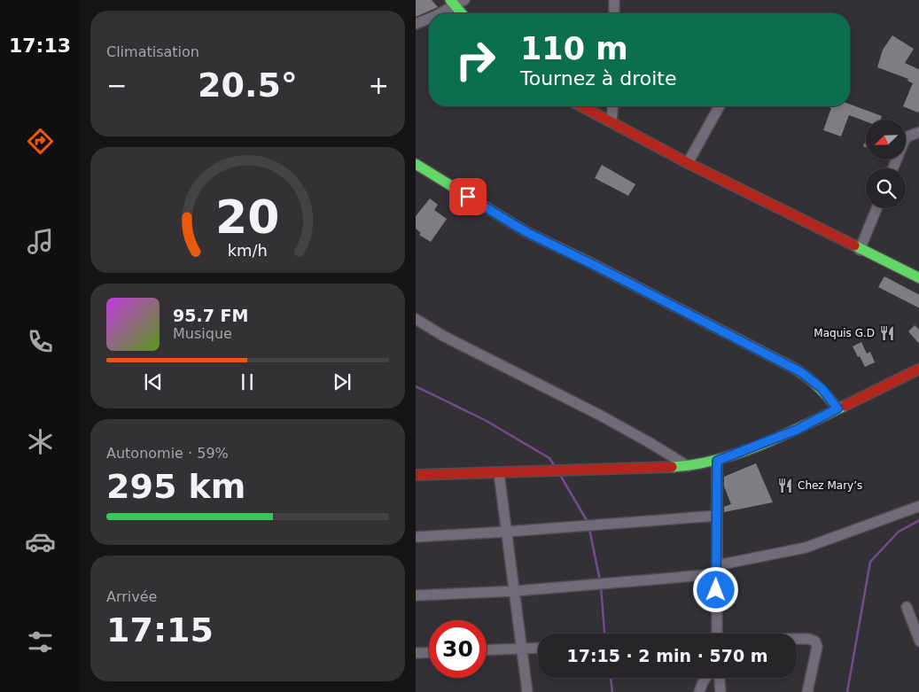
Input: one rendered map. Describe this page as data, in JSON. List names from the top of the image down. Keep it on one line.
{"places":{"restaurant":["Maquis G.D","Chez Mary’s"]},"north":"bottom left","page":{"tabs":"17:13","tile":["Climatisation",["Autonomie · 59%","295 km"],["Arrivée","17:15"]],"turn":["110 m","Tournez à droite"],"heat":["−","20.5°","+"],"song":["95.7 FM","Musique"],"limit":"30","trip":"17:15 · 2 min · 570 m","gauge":["20","km/h"]}}
